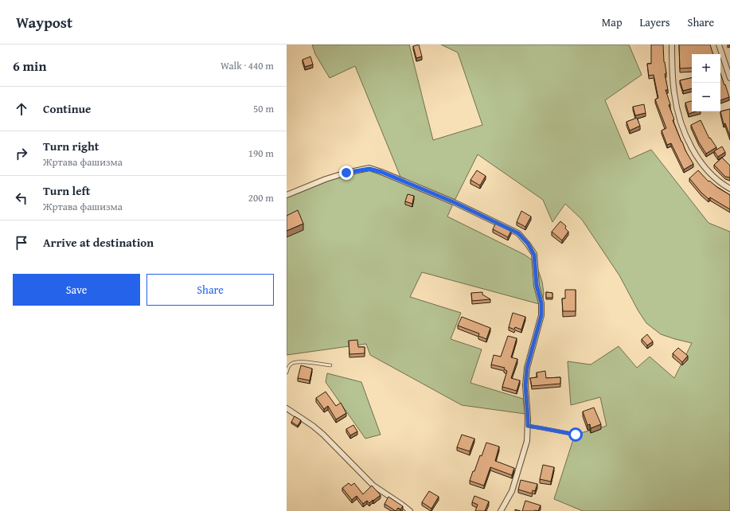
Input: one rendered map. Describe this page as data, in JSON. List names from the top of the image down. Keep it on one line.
{"page":{"header":"Waypost","nav":["Map","Layers","Share"],"heading":["6 min","Walk · 440 m"],"map_buttons":["+","−"],"list":[["Continue","50 m"],["Turn right","Жртава фашизма","190 m"],["Turn left","Жртава фашизма","200 m"],"Arrive at destination"],"buttons":["Save","Share"]}}
